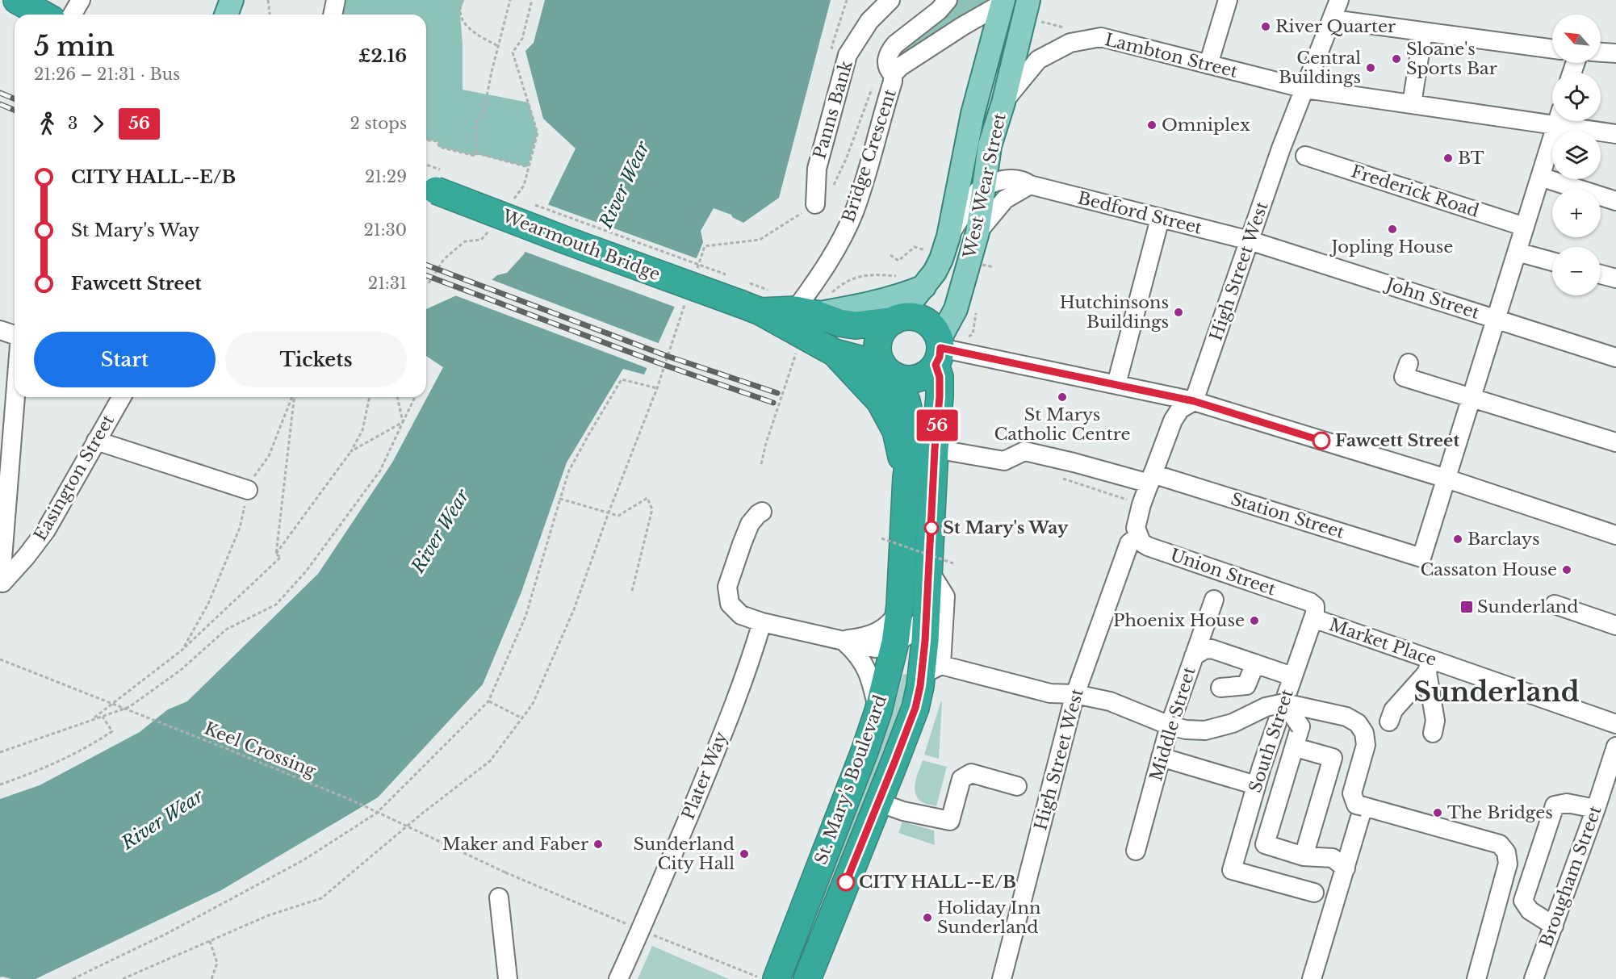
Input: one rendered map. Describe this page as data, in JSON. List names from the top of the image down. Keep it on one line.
{"streets":{"highway":["Wearmouth Bridge","St. Mary's Boulevard"],"main road":["West Wear Street"],"street":["Lambton Street","Panns Bank","Bridge Crescent","Frederick Road","Bedford Street","High Street West","John Street","Easington Street","Station Street","Union Street","Market Place","Middle Street","South Street","Plater Way","Brougham Street"],"path":["Keel Crossing"]},"crossings":[["Lambton Street","West Wear Street"],["Lambton Street","High Street West"],["West Wear Street","Bedford Street"],["West Wear Street","St. Mary's Boulevard"],["Bedford Street","High Street West"],["Bedford Street","John Street"],["High Street West","John Street"],["High Street West","Station Street"],["High Street West","Union Street"],["Station Street","St. Mary's Boulevard"],["Union Street","Market Place"],["Union Street","South Street"],["Market Place","South Street"]],"districts":["Sunderland"],"water":["River Wear"],"places":{"other":["River Quarter","Sloane's Sports Bar","Central Buildings","Omniplex","BT","Jopling House","Hutchinsons Buildings","St Marys Catholic Centre","Fawcett Street","St Mary's Way","Barclays","Cassaton House","Phoenix House","The Bridges","Maker and Faber","Sunderland City Hall","CITY HALL--E/B","Holiday Inn Sunderland"],"transit":["Sunderland"]},"lines":["bus line 56"],"north":"top left","page":{"on_map":"56","map_buttons":["+","−"],"heading":["5 min","21:26 – 21:31 · Bus","£2.16"],"legs":["3","56","2 stops"],"list":[{"name":"CITY HALL--E/B","value":"21:29"},{"name":"St Mary's Way","value":"21:30"},{"name":"Fawcett Street","value":"21:31"}],"buttons":["Start","Tickets"]}}
